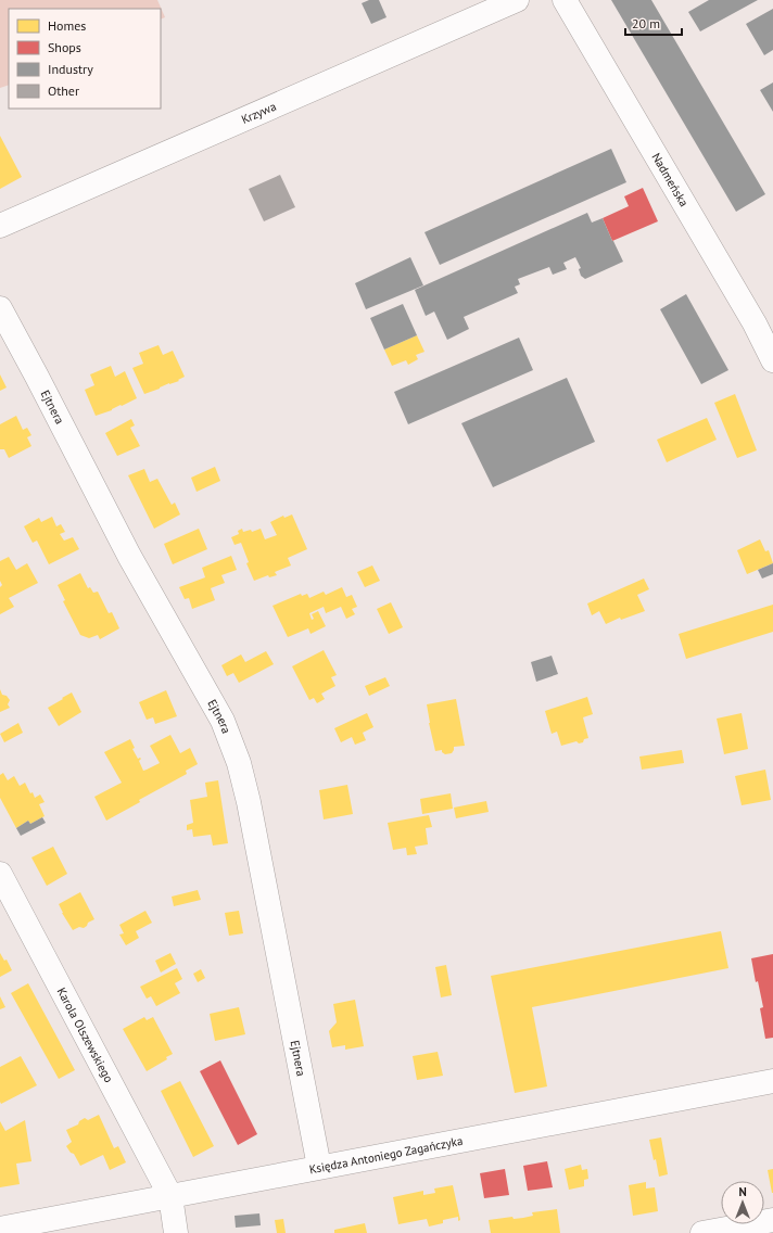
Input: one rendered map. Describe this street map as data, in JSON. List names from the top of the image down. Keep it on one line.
{"streets":{"street":["Krzywa","Nadmeńska","Ejtnera","Karola Olszewskiego","Księdza Antoniego Zagańczyka"]},"crossings":[["Ejtnera","Księdza Antoniego Zagańczyka"],["Karola Olszewskiego","Księdza Antoniego Zagańczyka"]],"legend":["Homes","Shops","Industry","Other"],"scale_bar":"20 m","north":"top"}
